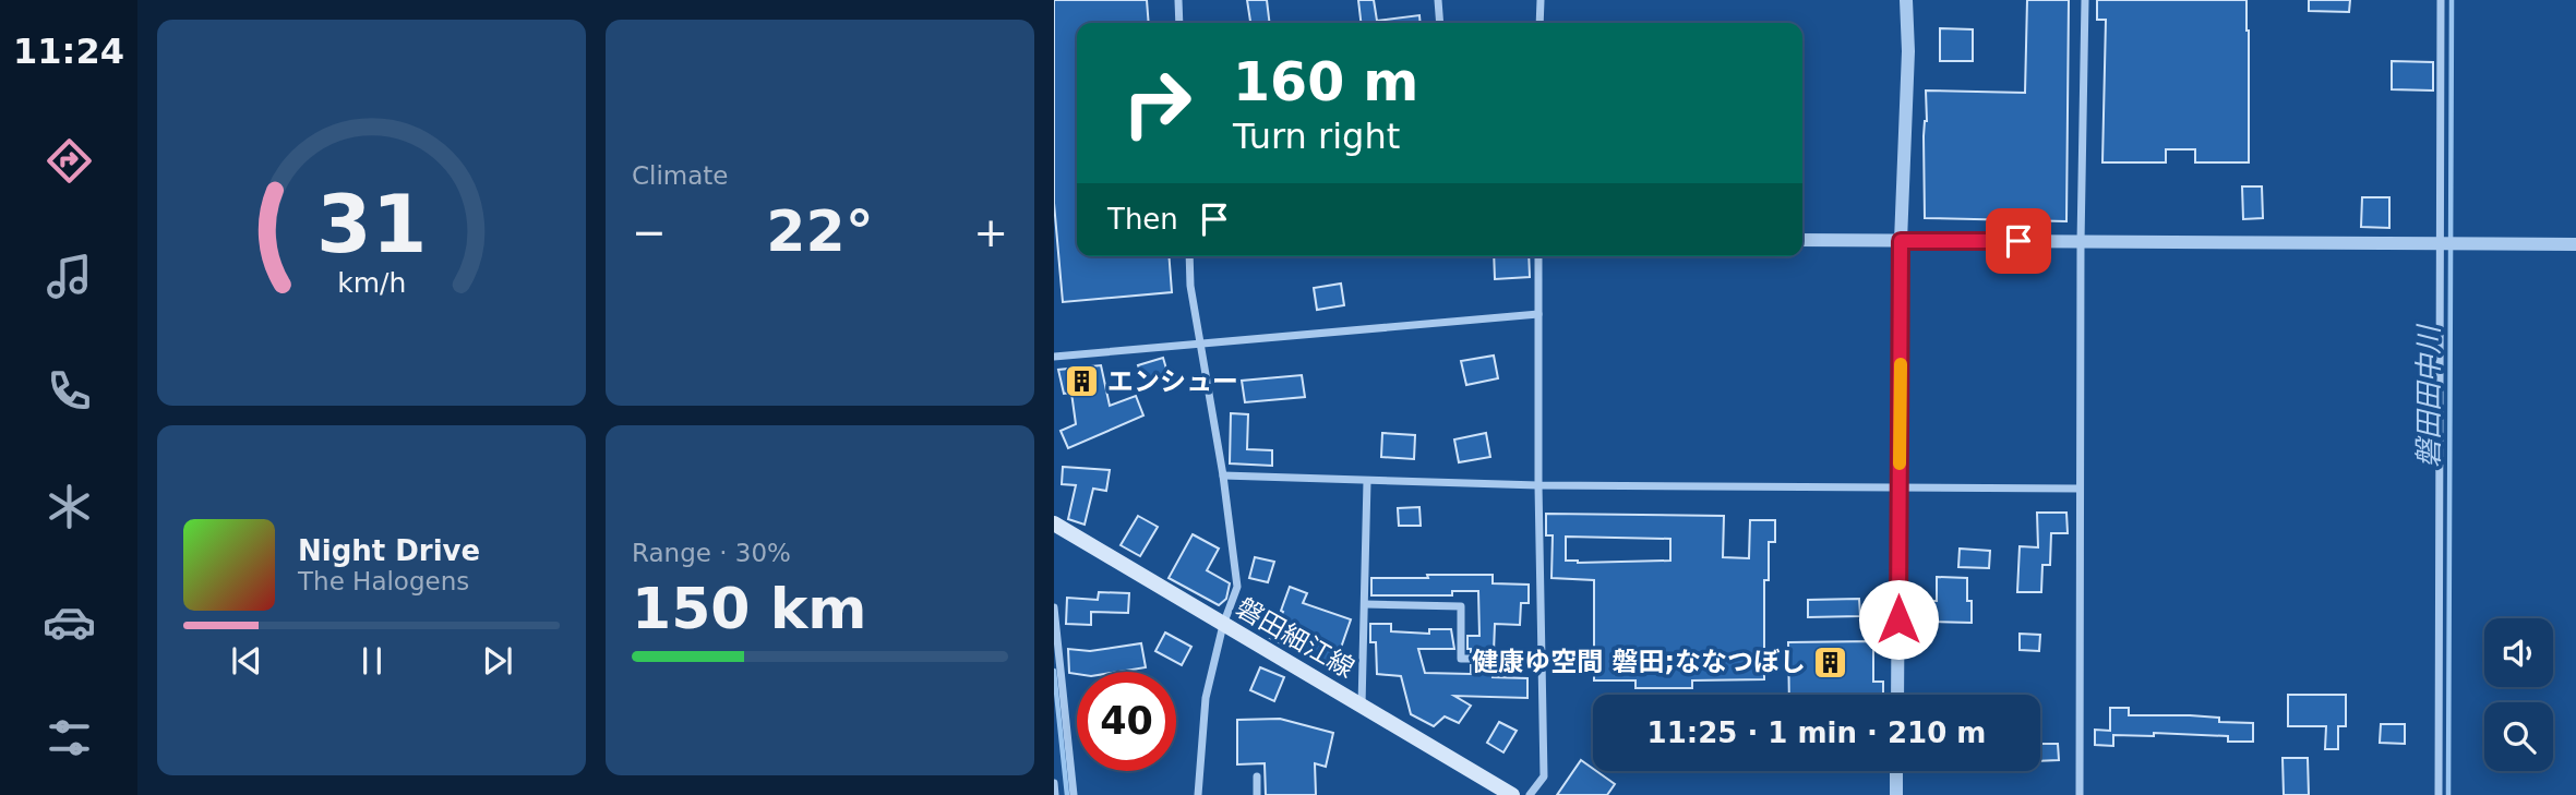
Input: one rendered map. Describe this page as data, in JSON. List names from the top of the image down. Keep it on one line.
{"streets":{"main road":["磐田細江線"]},"water":["磐田田中川"],"places":{"building":["エンシュー","健康ゆ空間 磐田;ななつぼし"]},"page":{"tabs":"11:24","tile":["Climate",["Range · 30%","150 km"]],"turn":["160 m","Turn right"],"then":"Then","heat":["−","22°","+"],"song":["Night Drive","The Halogens"],"limit":"40","trip":"11:25 · 1 min · 210 m","gauge":["31","km/h"]}}
